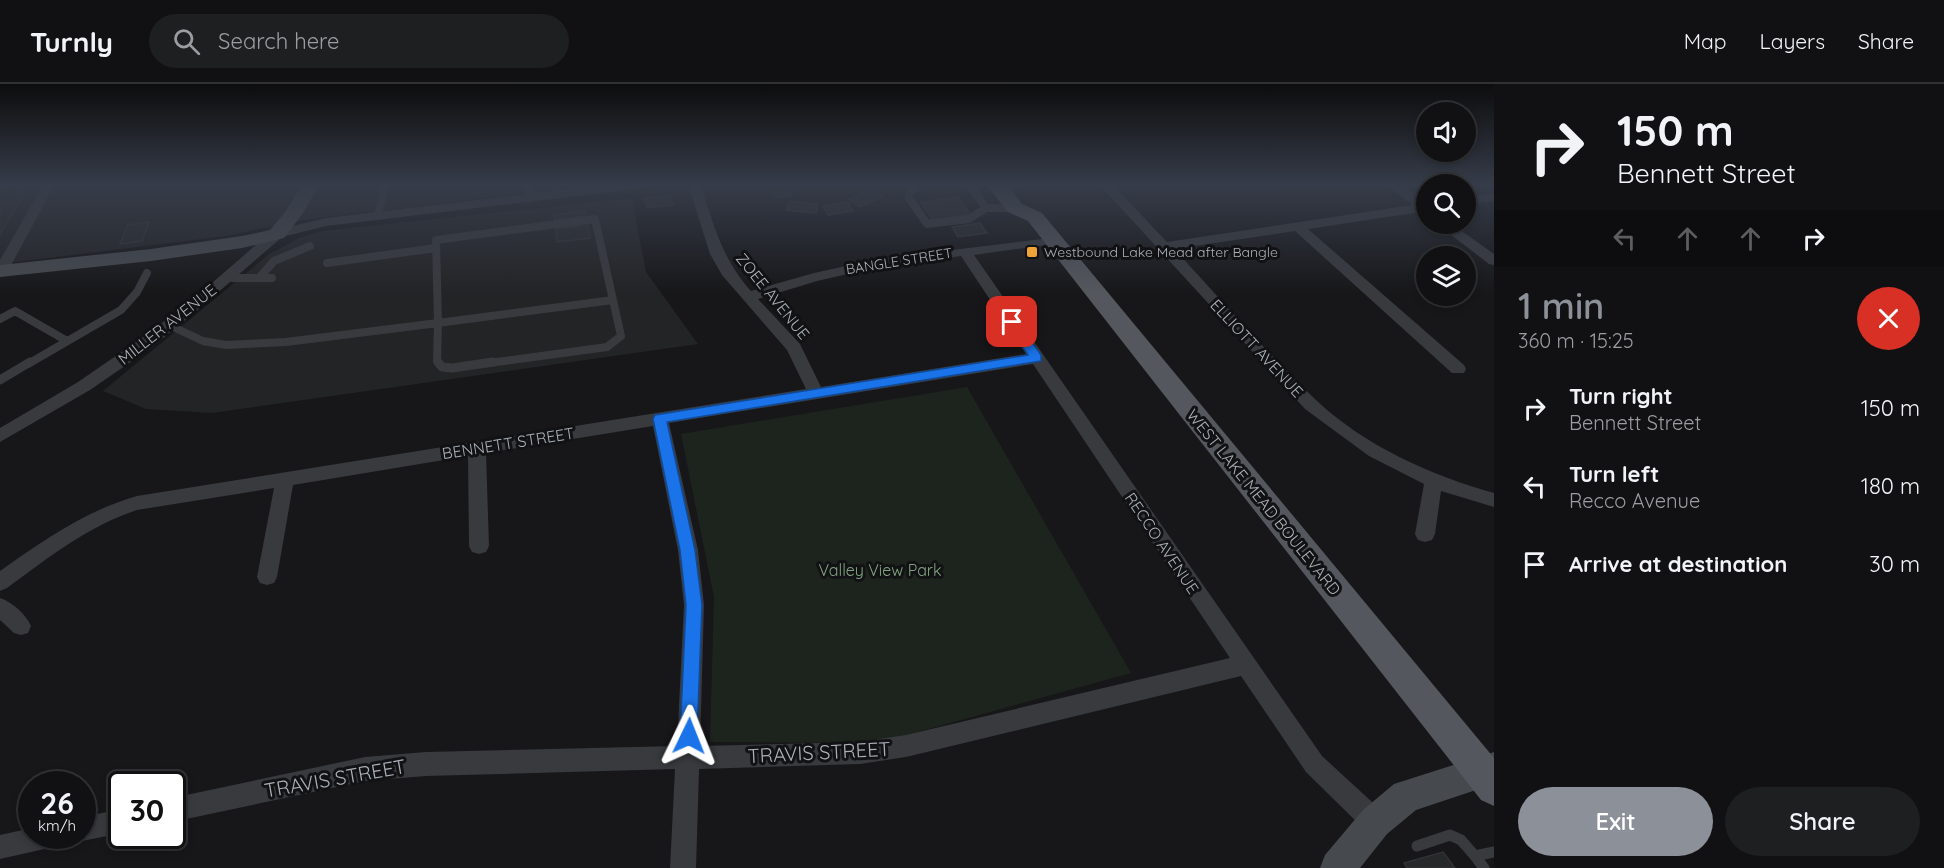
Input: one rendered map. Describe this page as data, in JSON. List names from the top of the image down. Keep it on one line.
{"streets":{"main road":["WEST LAKE MEAD BOULEVARD"],"street":["BANGLE STREET","ZOEE AVENUE","MILLER AVENUE","ELLIOTT AVENUE","BENNETT STREET","RECCO AVENUE","TRAVIS STREET"]},"crossings":[["BANGLE STREET","ZOEE AVENUE"],["BANGLE STREET","WEST LAKE MEAD BOULEVARD"],["BANGLE STREET","RECCO AVENUE"],["ZOEE AVENUE","BENNETT STREET"],["BENNETT STREET","RECCO AVENUE"],["RECCO AVENUE","TRAVIS STREET"]],"parks":["Valley View Park"],"places":{"transit":["Westbound Lake Mead after Bangle"]},"page":{"header":"Turnly","search":"Search here","nav":["Map","Layers","Share"],"turn":["150 m","Bennett Street"],"heading":["1 min","360 m · 15:25"],"list":[{"name":"Turn right","note":"Bennett Street","value":"150 m"},{"name":"Turn left","note":"Recco Avenue","value":"180 m"},{"name":"Arrive at destination","value":"30 m"}],"speed":"26 km/h","limit":"30","buttons":["Exit","Share"]}}
